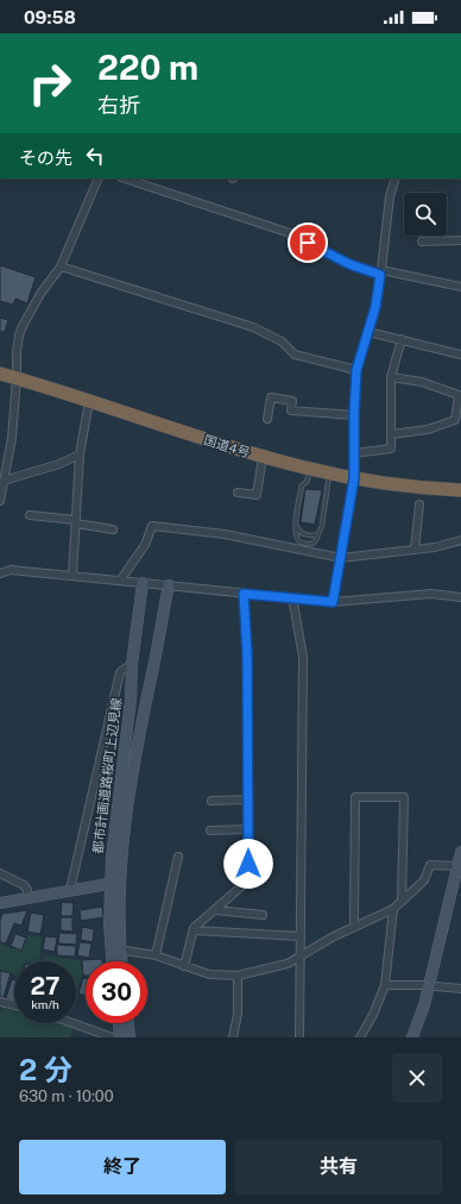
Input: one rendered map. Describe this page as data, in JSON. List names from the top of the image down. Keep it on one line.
{"streets":{"highway":["国道4号"],"street":["都市計画道路桜町上辺見線"]},"page":{"status":"09:58","turn":["220 m","右折"],"then":"その先","speed":"27 km/h","limit":"30","heading":["2 分","630 m · 10:00"],"buttons":["終了","共有"]}}
